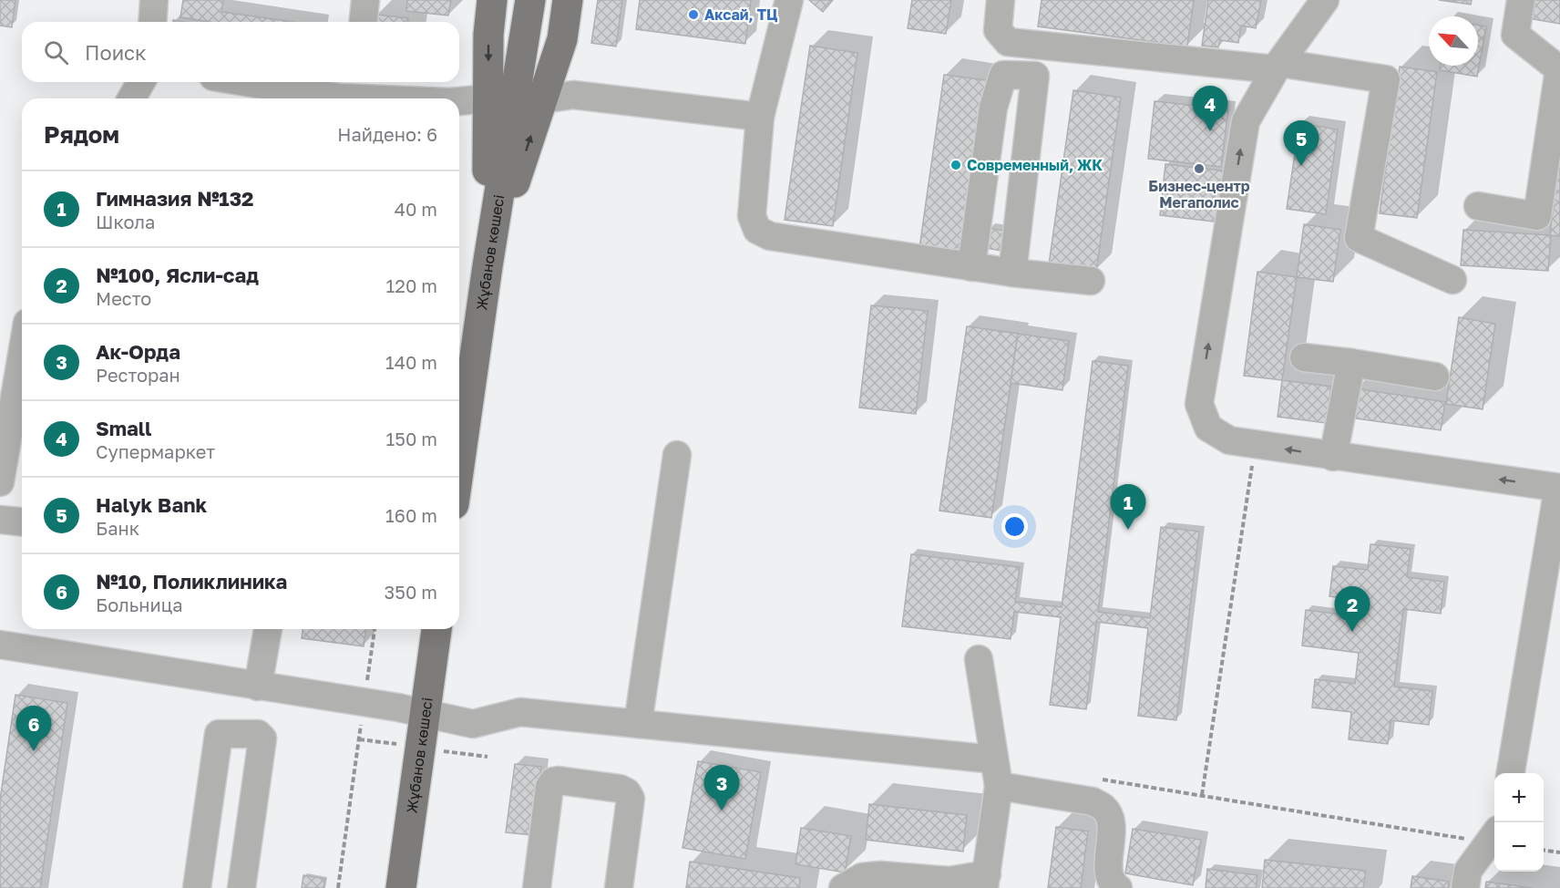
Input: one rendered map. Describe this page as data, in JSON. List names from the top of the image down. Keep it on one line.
{"streets":{"main road":["Жұбанов көшесі"]},"places":["Аксай, ТЦ","Современный, ЖК","Бизнес-центр Мегаполис"],"north":"top left","page":{"search":"Поиск","pins":["4","5","1","2","6","3"],"heading":["Рядом","Найдено: 6"],"list":[{"mark":"1","name":"Гимназия №132","note":"Школа","value":"40 m"},{"mark":"2","name":"№100, Ясли-сад","note":"Место","value":"120 m"},{"mark":"3","name":"Ак-Орда","note":"Ресторан","value":"140 m"},{"mark":"4","name":"Small","note":"Супермаркет","value":"150 m"},{"mark":"5","name":"Halyk Bank","note":"Банк","value":"160 m"},{"mark":"6","name":"№10, Поликлиника","note":"Больница","value":"350 m"}],"map_buttons":["+","−"]}}
